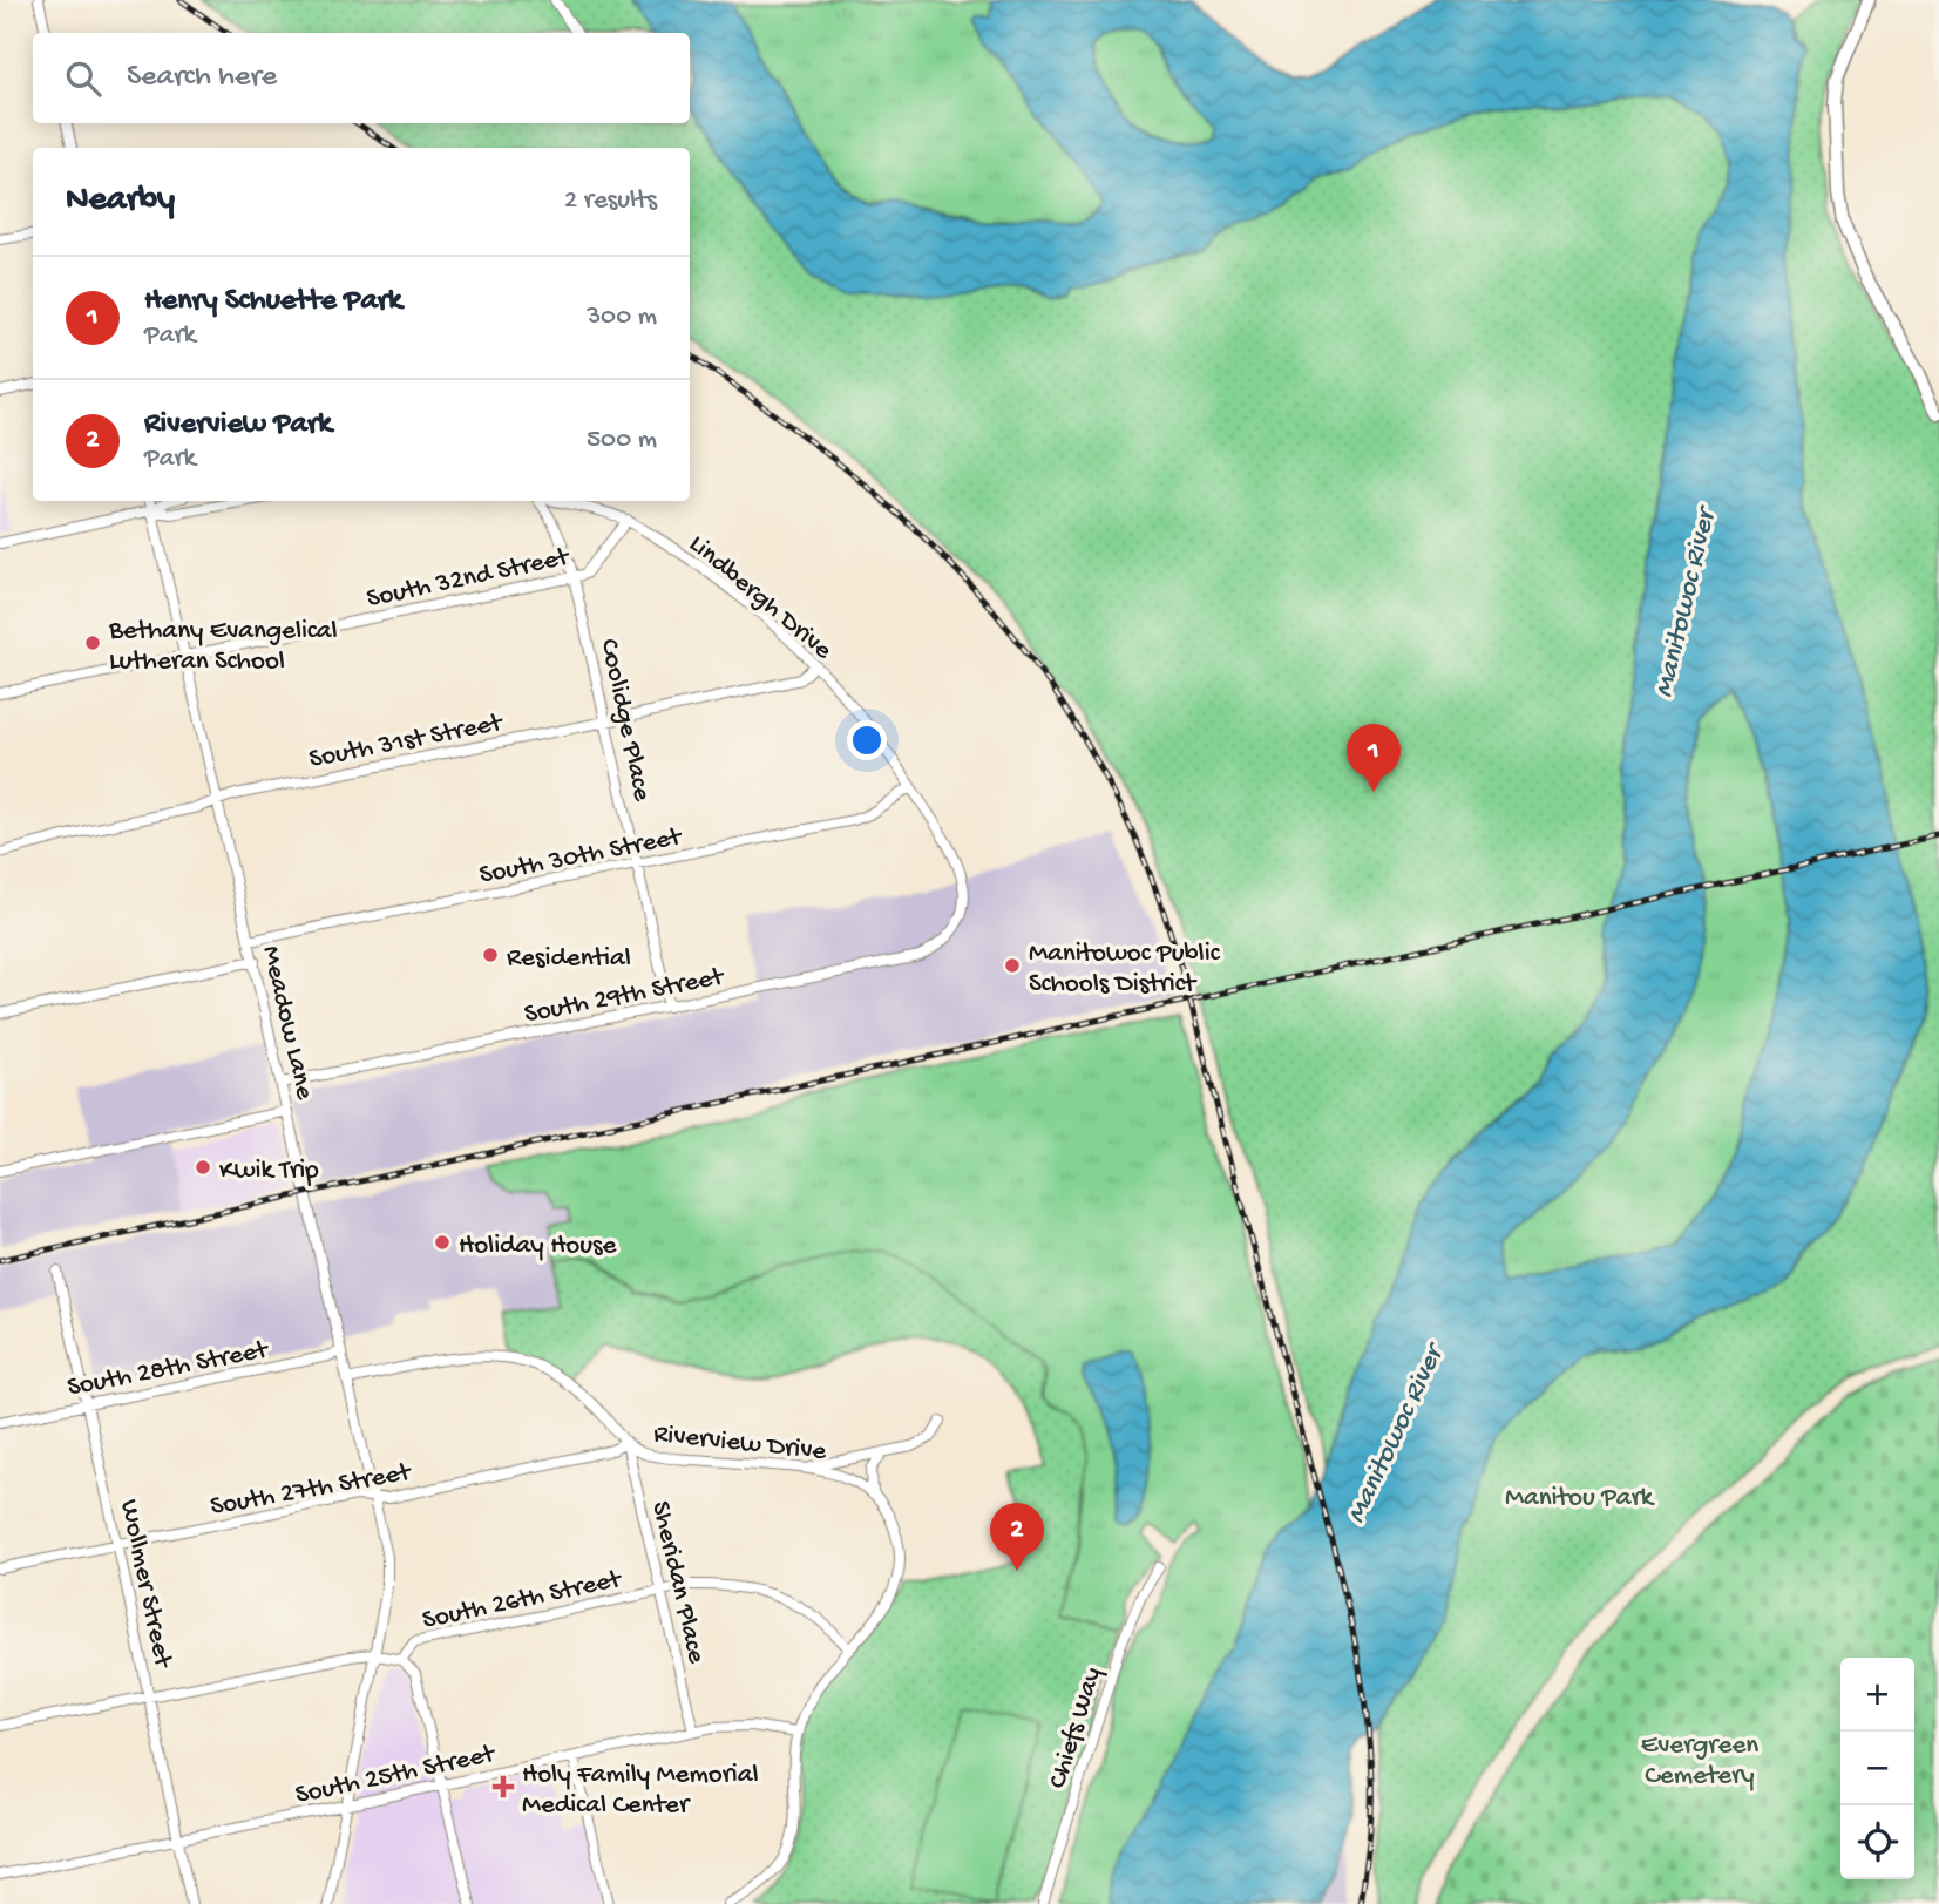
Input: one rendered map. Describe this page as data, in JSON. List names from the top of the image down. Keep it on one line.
{"streets":{"street":["South 32nd Street","Lindbergh Drive","Coolidge Place","South 31st Street","South 30th Street","South 29th Street","Meadow Lane","South 28th Street","Riverview Drive","South 27th Street","Sheridan Place","Wollmer Street","South 26th Street","Chiefs Way","South 25th Street"]},"crossings":[["South 32nd Street","Lindbergh Drive"],["South 32nd Street","Coolidge Place"],["South 32nd Street","Meadow Lane"],["Lindbergh Drive","South 31st Street"],["Lindbergh Drive","South 30th Street"],["Lindbergh Drive","South 29th Street"],["Coolidge Place","South 31st Street"],["Coolidge Place","South 30th Street"],["Coolidge Place","South 29th Street"],["South 31st Street","Meadow Lane"],["South 30th Street","Meadow Lane"],["South 29th Street","Meadow Lane"],["Meadow Lane","South 28th Street"],["Meadow Lane","Riverview Drive"],["Meadow Lane","South 27th Street"],["Meadow Lane","South 26th Street"],["Meadow Lane","South 25th Street"],["South 28th Street","Wollmer Street"],["Riverview Drive","South 27th Street"],["Riverview Drive","Sheridan Place"],["Riverview Drive","South 26th Street"],["Riverview Drive","South 25th Street"],["South 27th Street","Sheridan Place"],["South 27th Street","Wollmer Street"],["Sheridan Place","South 26th Street"],["Sheridan Place","South 25th Street"],["Wollmer Street","South 26th Street"],["Wollmer Street","South 25th Street"]],"water":["Manitowoc River"],"parks":["Manitou Park","Evergreen Cemetery"],"places":{"other":["Bethany Evangelical Lutheran School","Residential","Manitowoc Public Schools District","Kwik Trip","Holiday House"],"health":["Holy Family Memorial Medical Center"]},"page":{"search":"Search here","heading":["Nearby","2 results"],"list":[{"mark":"1","name":"Henry Schuette Park","note":"Park","value":"300 m"},{"mark":"2","name":"Riverview Park","note":"Park","value":"500 m"}],"pins":["1","2"],"map_buttons":["+","−"]}}
